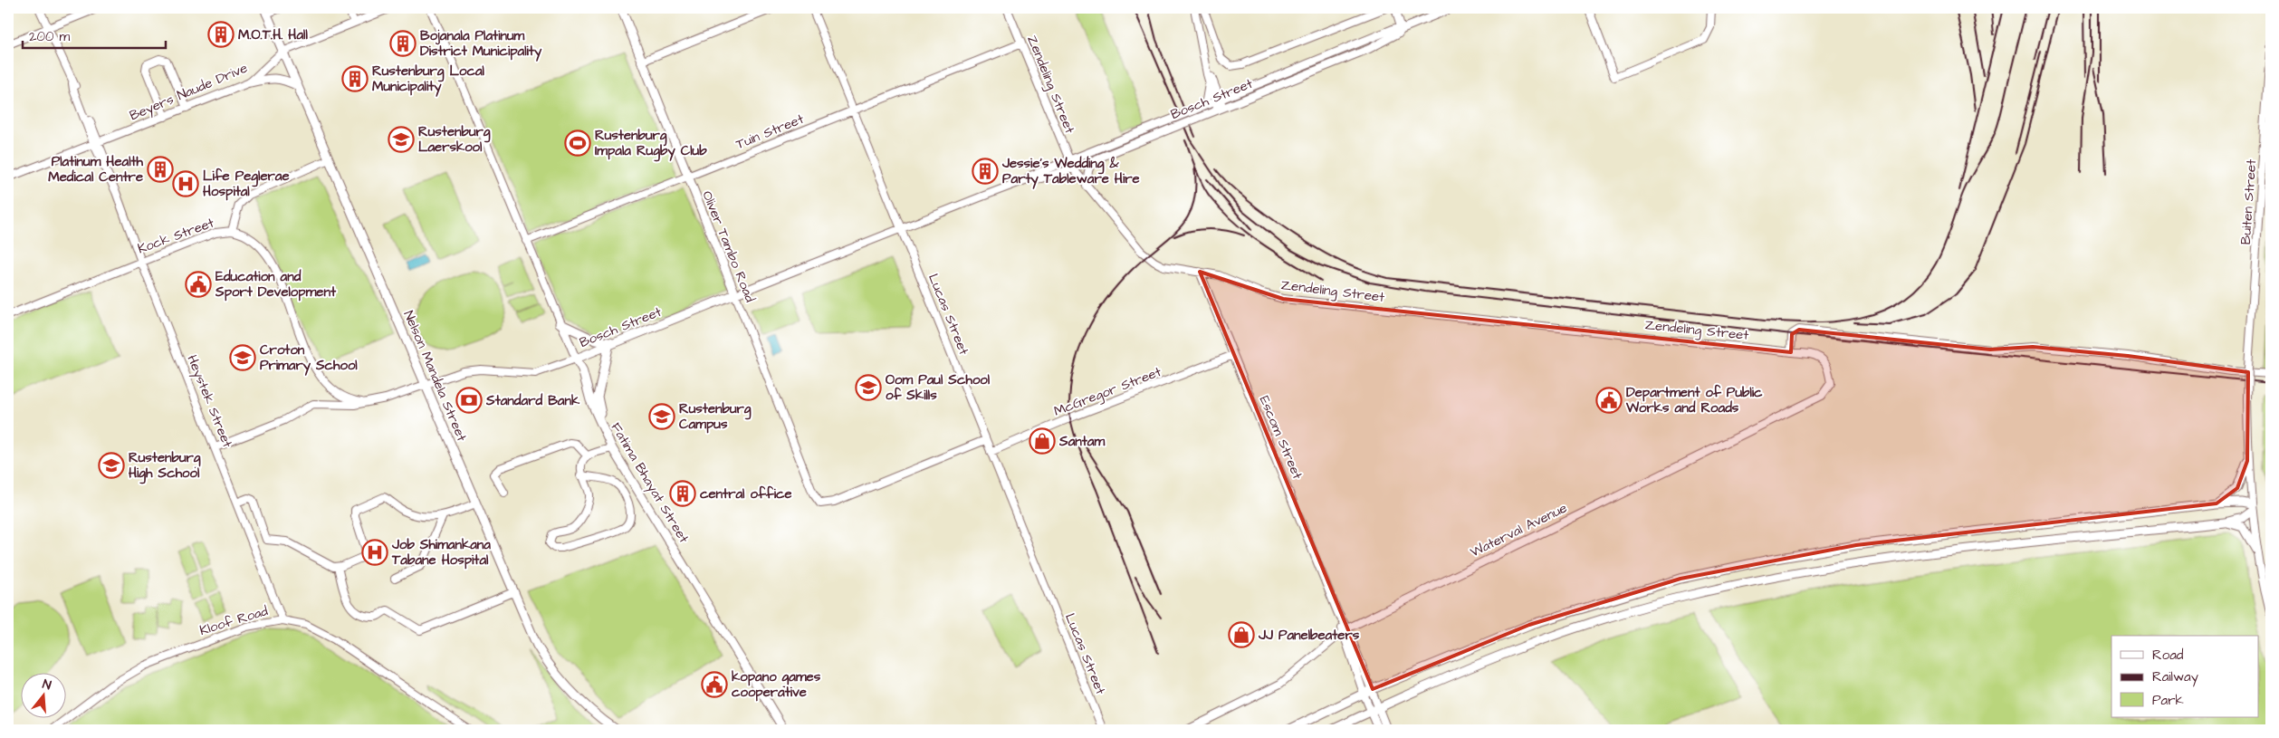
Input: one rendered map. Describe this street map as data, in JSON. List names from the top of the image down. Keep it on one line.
{"streets":{"main road":["Bosch Street","Oliver Tambo Road","Nelson Mandela Street","Fatima Bhayat Street"],"street":["Zendeling Street","Beyers Naude Drive","Tuin Street","Buiten Street","Kock Street","Lucas Street","McGregor Street","Heystek Street","Escom Street","Waterval Avenue","Kloof Road"]},"crossings":[["Zendeling Street","Bosch Street"],["Zendeling Street","Tuin Street"],["Zendeling Street","Escom Street"],["Zendeling Street","Waterval Avenue"],["Beyers Naude Drive","Nelson Mandela Street"],["Beyers Naude Drive","Heystek Street"],["Bosch Street","Oliver Tambo Road"],["Bosch Street","Lucas Street"],["Bosch Street","Nelson Mandela Street"],["Bosch Street","Heystek Street"],["Bosch Street","Fatima Bhayat Street"],["Tuin Street","Oliver Tambo Road"],["Tuin Street","Lucas Street"],["Tuin Street","Fatima Bhayat Street"],["Kock Street","Nelson Mandela Street"],["Kock Street","Heystek Street"],["Oliver Tambo Road","Lucas Street"],["Lucas Street","McGregor Street"],["McGregor Street","Escom Street"],["Heystek Street","Kloof Road"],["Escom Street","Waterval Avenue"]],"places":{"building":["M.O.T.H. Hall","Bojanala Platinum District Municipality","Rustenburg Local Municipality","Platinum Health Medical Centre","Jessie's Wedding & Party Tableware Hire","central office"],"school or university":["Rustenburg Laerskool","Croton Primary School","Oom Paul School of Skills","Rustenburg Campus","Rustenburg High School"],"sports":["Rustenburg Impala Rugby Club"],"hospital":["Life Peglerae Hospital","Job Shimankana Tabane Hospital"],"public building":["Education and Sport Development","Department of Public Works and Roads","kopano games cooperative"],"bank":["Standard Bank"],"shop":["Santam","JJ Panelbeaters"]},"legend":["Road","Railway","Park"],"scale_bar":"200 m","north":"top"}
